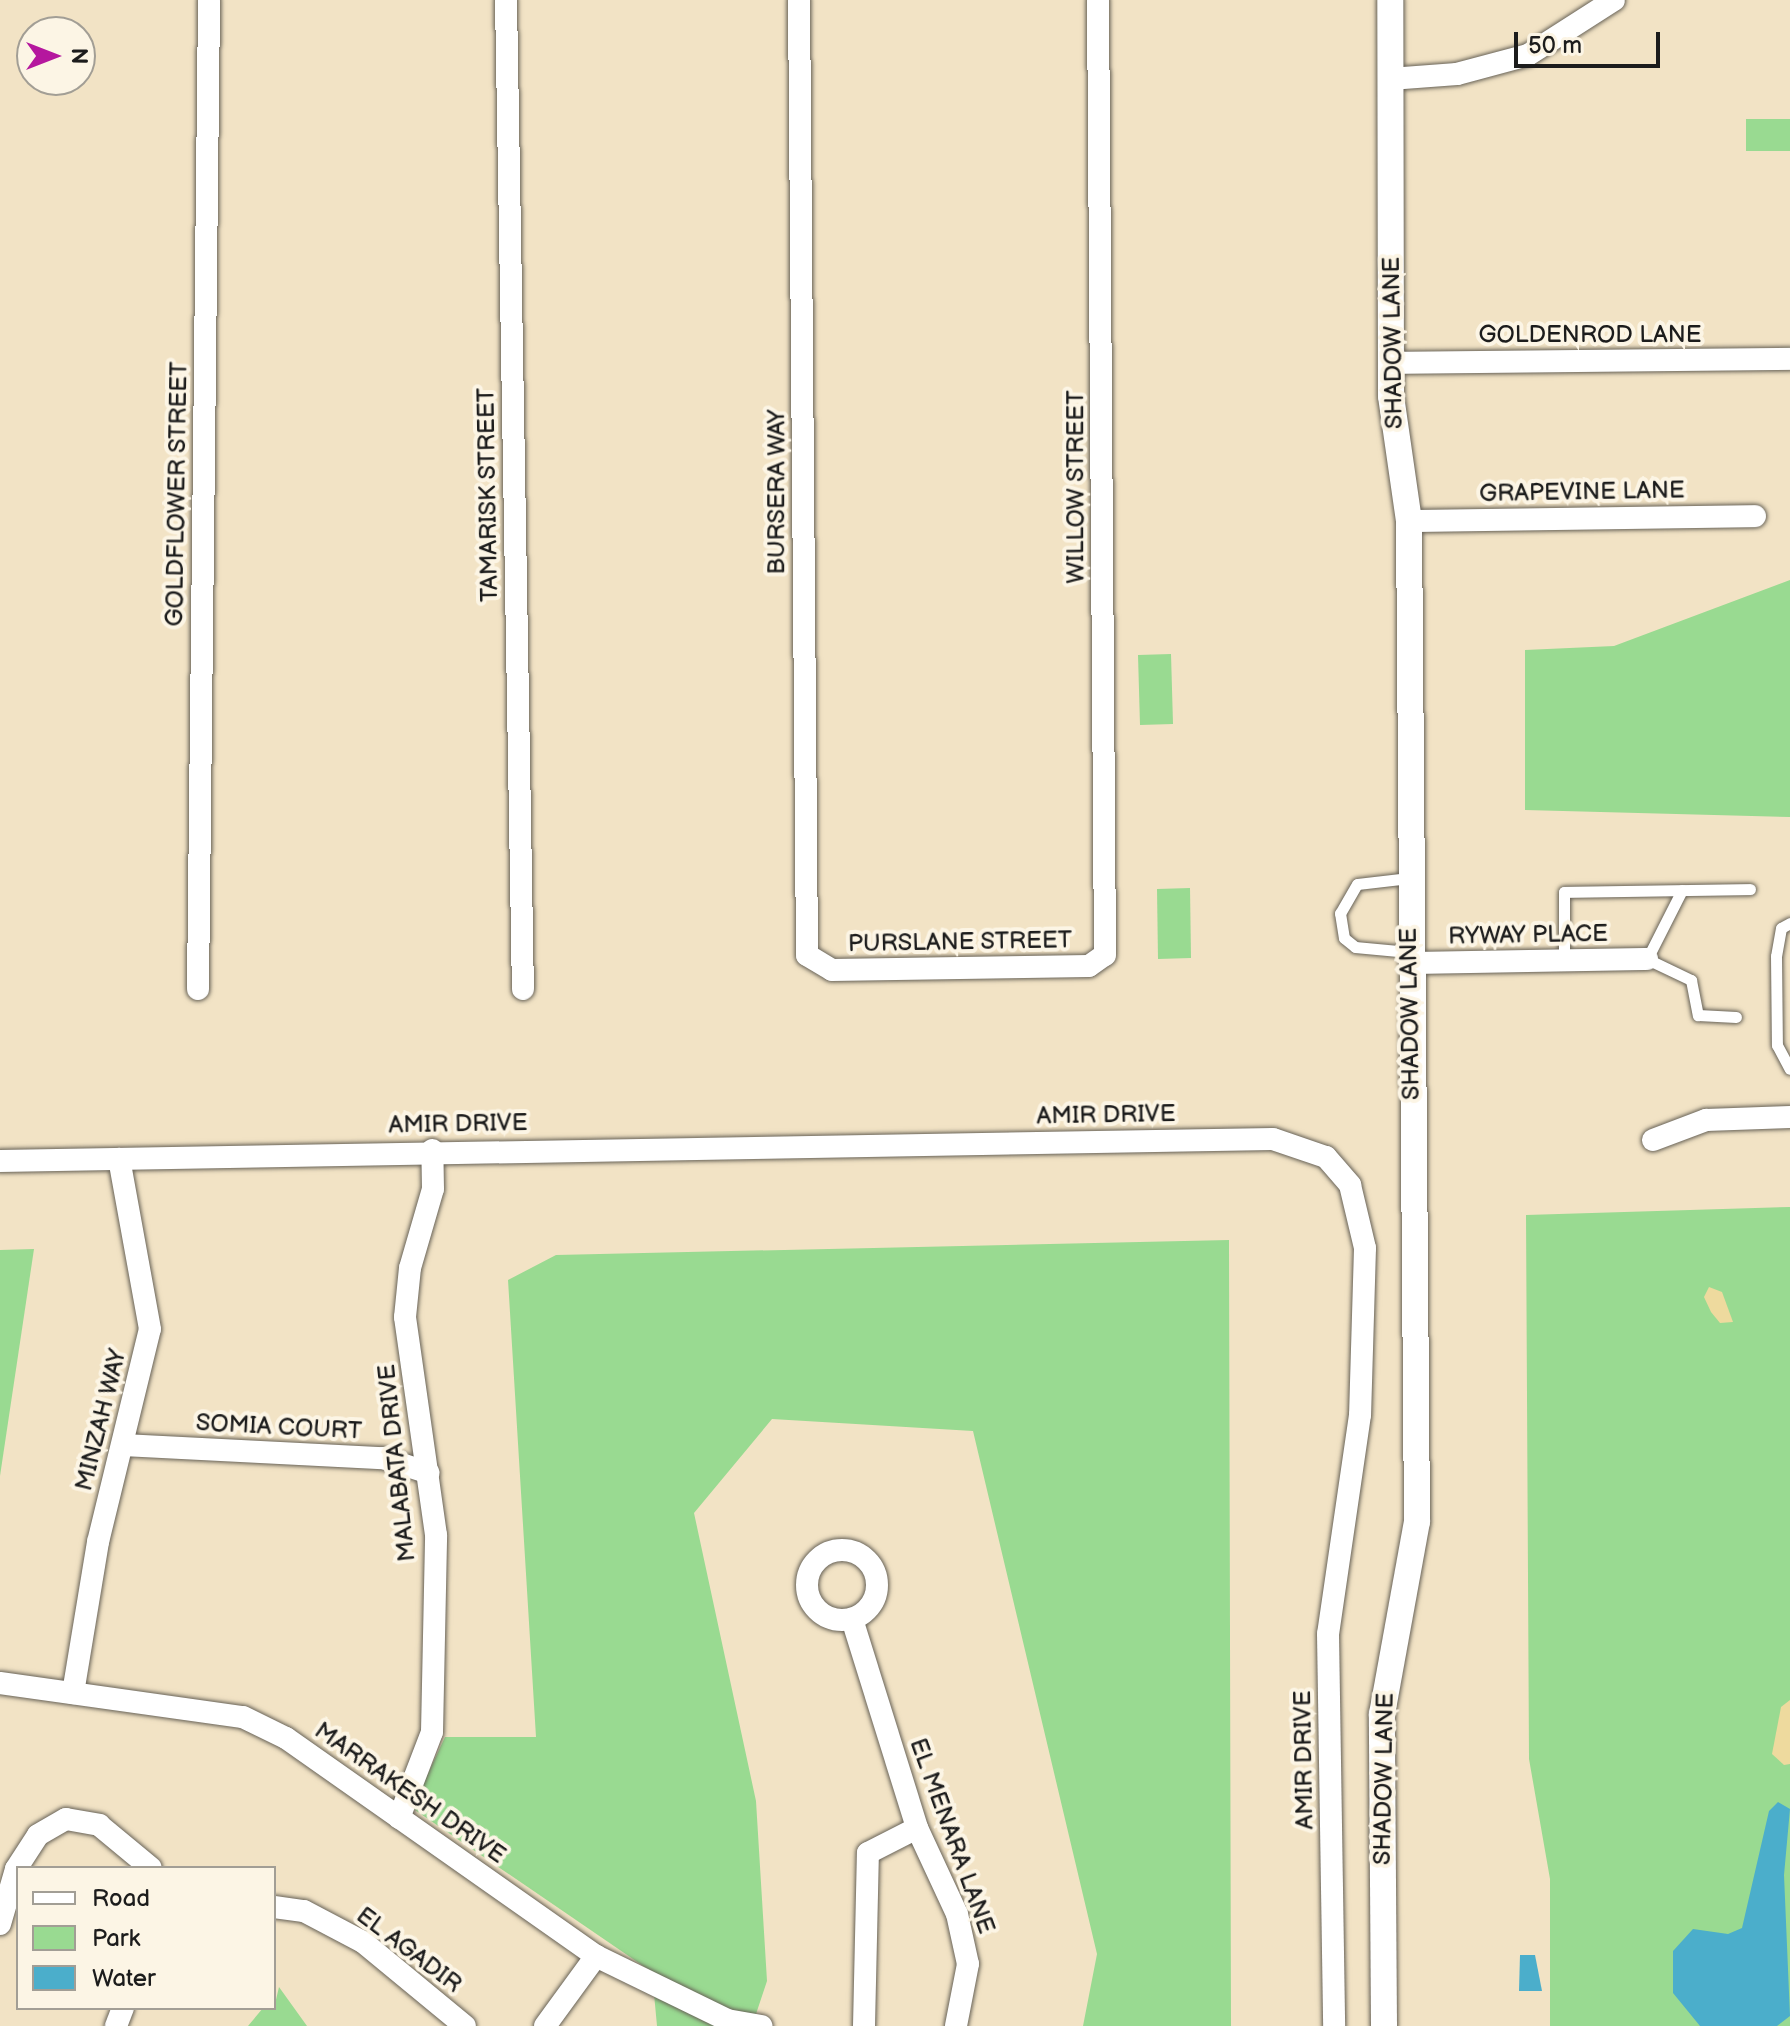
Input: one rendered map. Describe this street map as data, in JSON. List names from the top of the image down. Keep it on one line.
{"streets":{"street":["GOLDENROD LANE","SHADOW LANE","WILLOW STREET","BURSERA WAY","GRAPEVINE LANE","GOLDFLOWER STREET","TAMARISK STREET","RYWAY PLACE","PURSLANE STREET","AMIR DRIVE","MINZAH WAY","SOMIA COURT","MALABATA DRIVE","MARRAKESH DRIVE","EL MENARA LANE","EL AGADIR"]},"crossings":[["GOLDENROD LANE","SHADOW LANE"],["SHADOW LANE","GRAPEVINE LANE"],["SHADOW LANE","RYWAY PLACE"],["WILLOW STREET","PURSLANE STREET"],["BURSERA WAY","PURSLANE STREET"],["AMIR DRIVE","MINZAH WAY"],["AMIR DRIVE","MALABATA DRIVE"],["MINZAH WAY","SOMIA COURT"],["MINZAH WAY","MARRAKESH DRIVE"],["SOMIA COURT","MALABATA DRIVE"],["MALABATA DRIVE","MARRAKESH DRIVE"]],"legend":["Road","Park","Water"],"scale_bar":"50 m","north":"right"}
